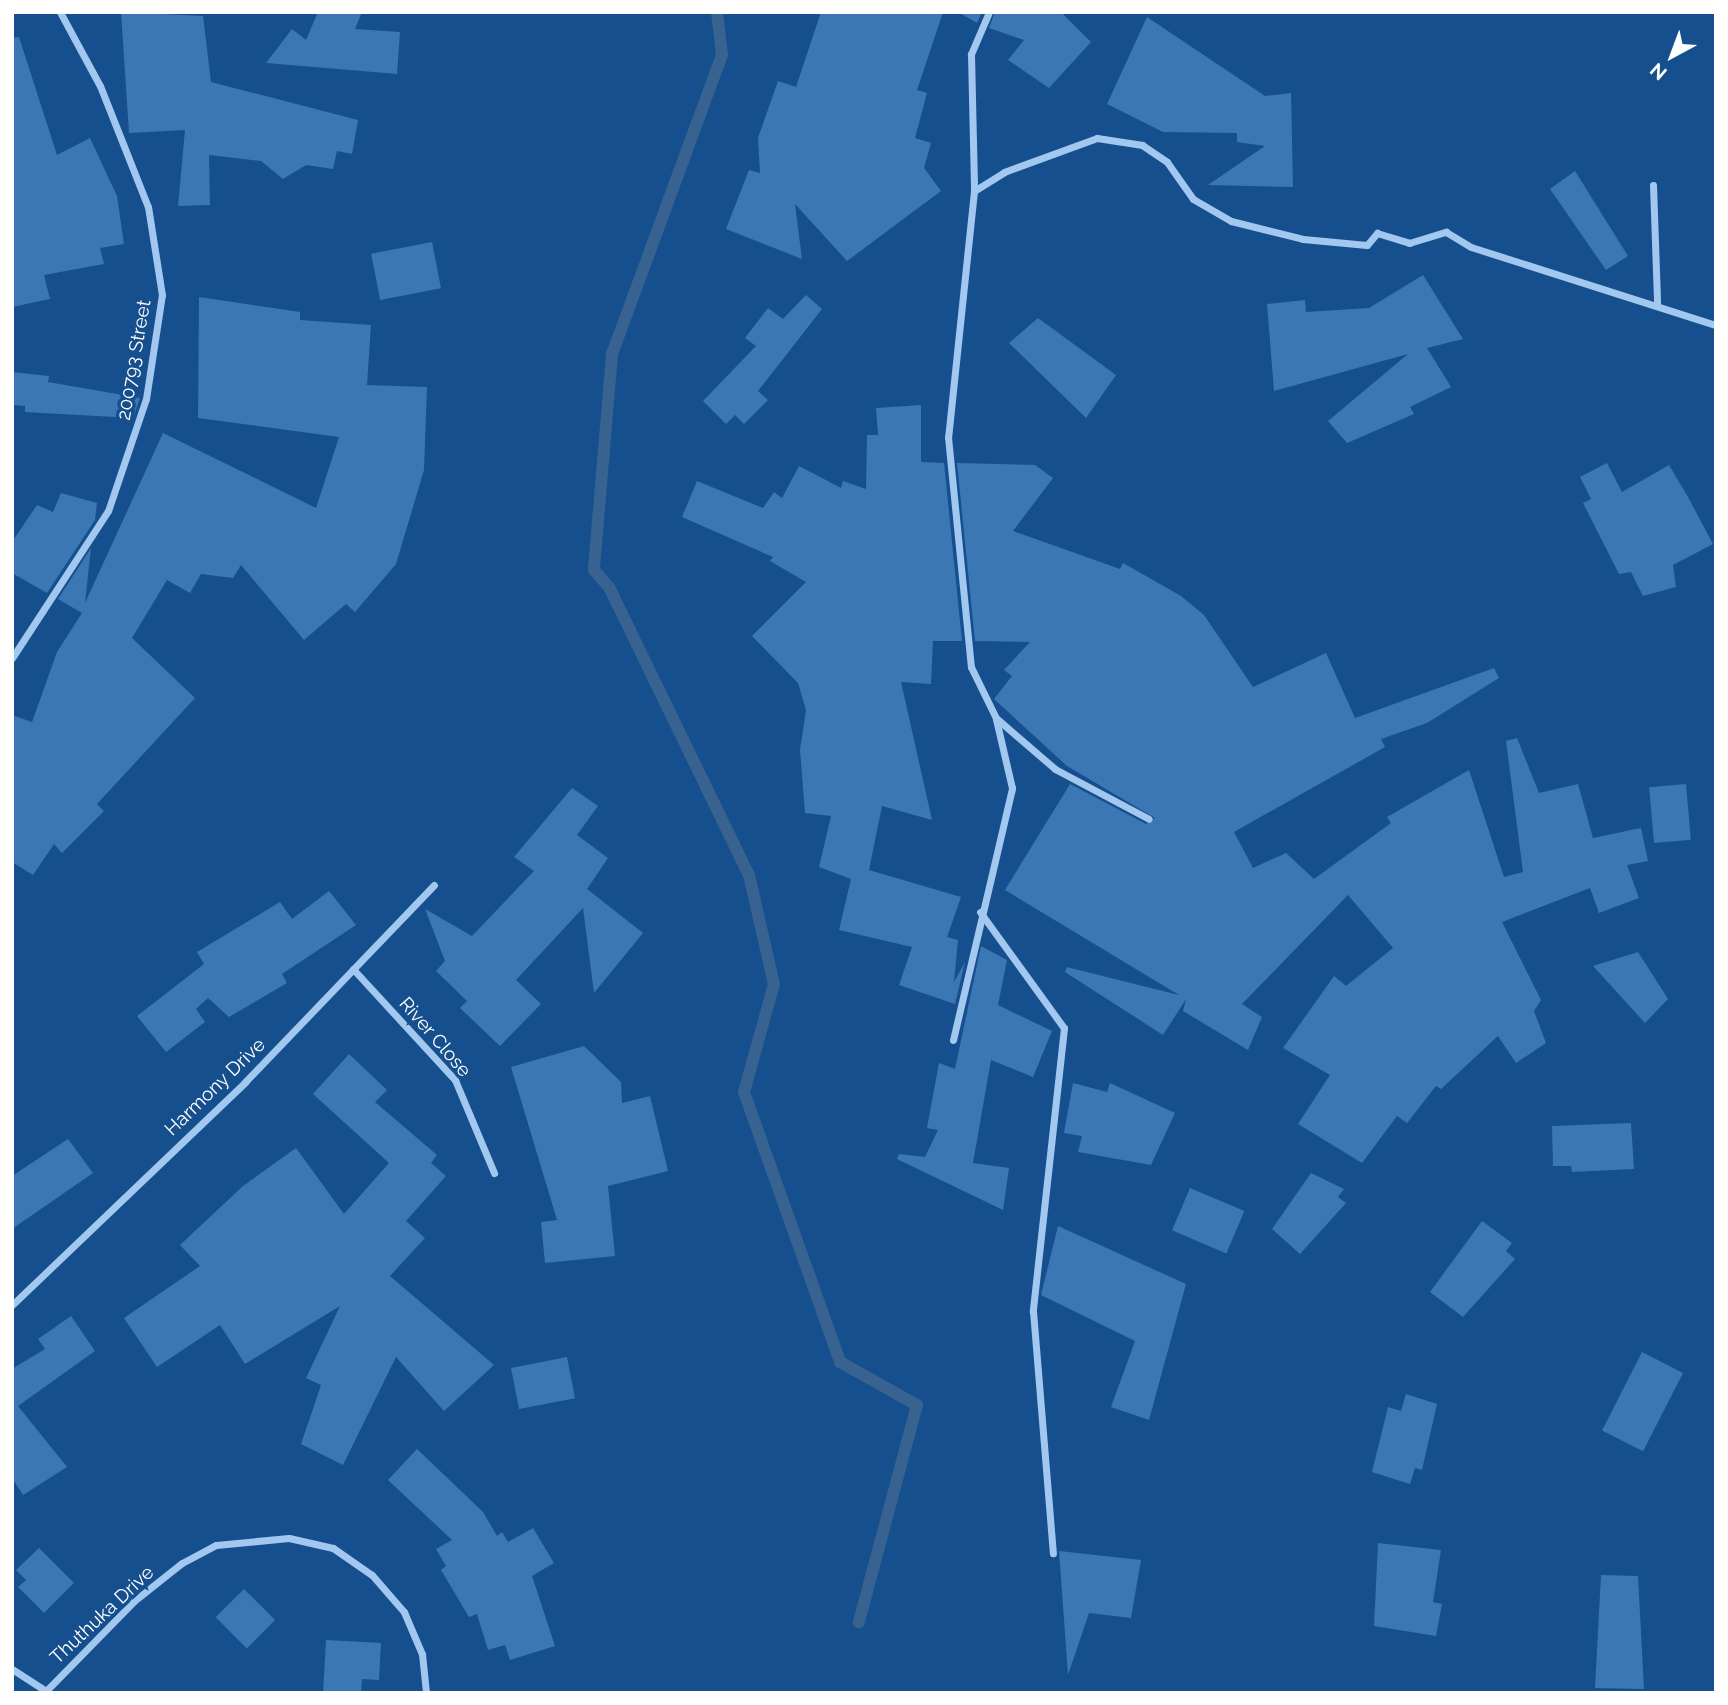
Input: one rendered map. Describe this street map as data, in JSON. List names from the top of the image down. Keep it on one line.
{"streets":{"street":["200793 Street","River Close","Harmony Drive","Thuthuka Drive"]},"crossings":[["River Close","Harmony Drive"]],"north":"bottom left"}
